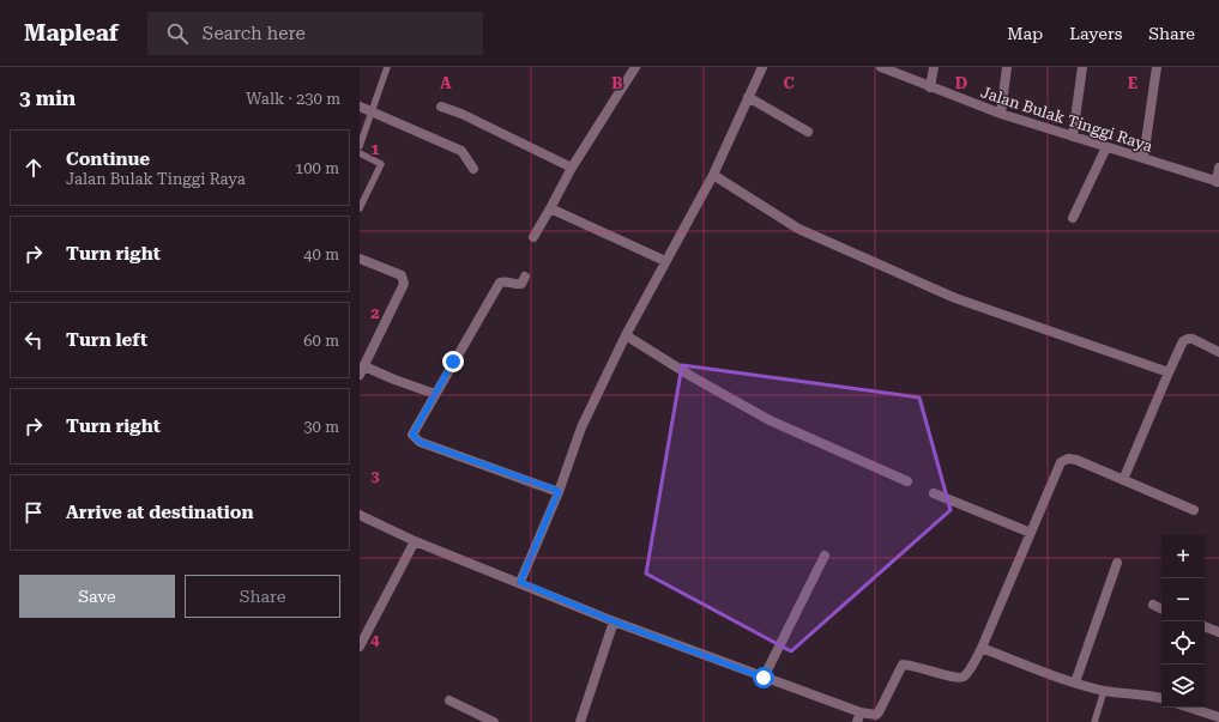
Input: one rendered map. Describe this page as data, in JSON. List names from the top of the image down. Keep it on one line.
{"streets":{"street":["Jalan Bulak Tinggi Raya"]},"page":{"header":"Mapleaf","search":"Search here","nav":["Map","Layers","Share"],"heading":["3 min","Walk · 230 m"],"list":[["Continue","Jalan Bulak Tinggi Raya","100 m"],["Turn right","40 m"],["Turn left","60 m"],["Turn right","30 m"],"Arrive at destination"],"map_buttons":["+","−"],"buttons":["Save","Share"]},"grid":{"columns":["A","B","C","D","E"],"rows":["1","2","3","4"]}}
